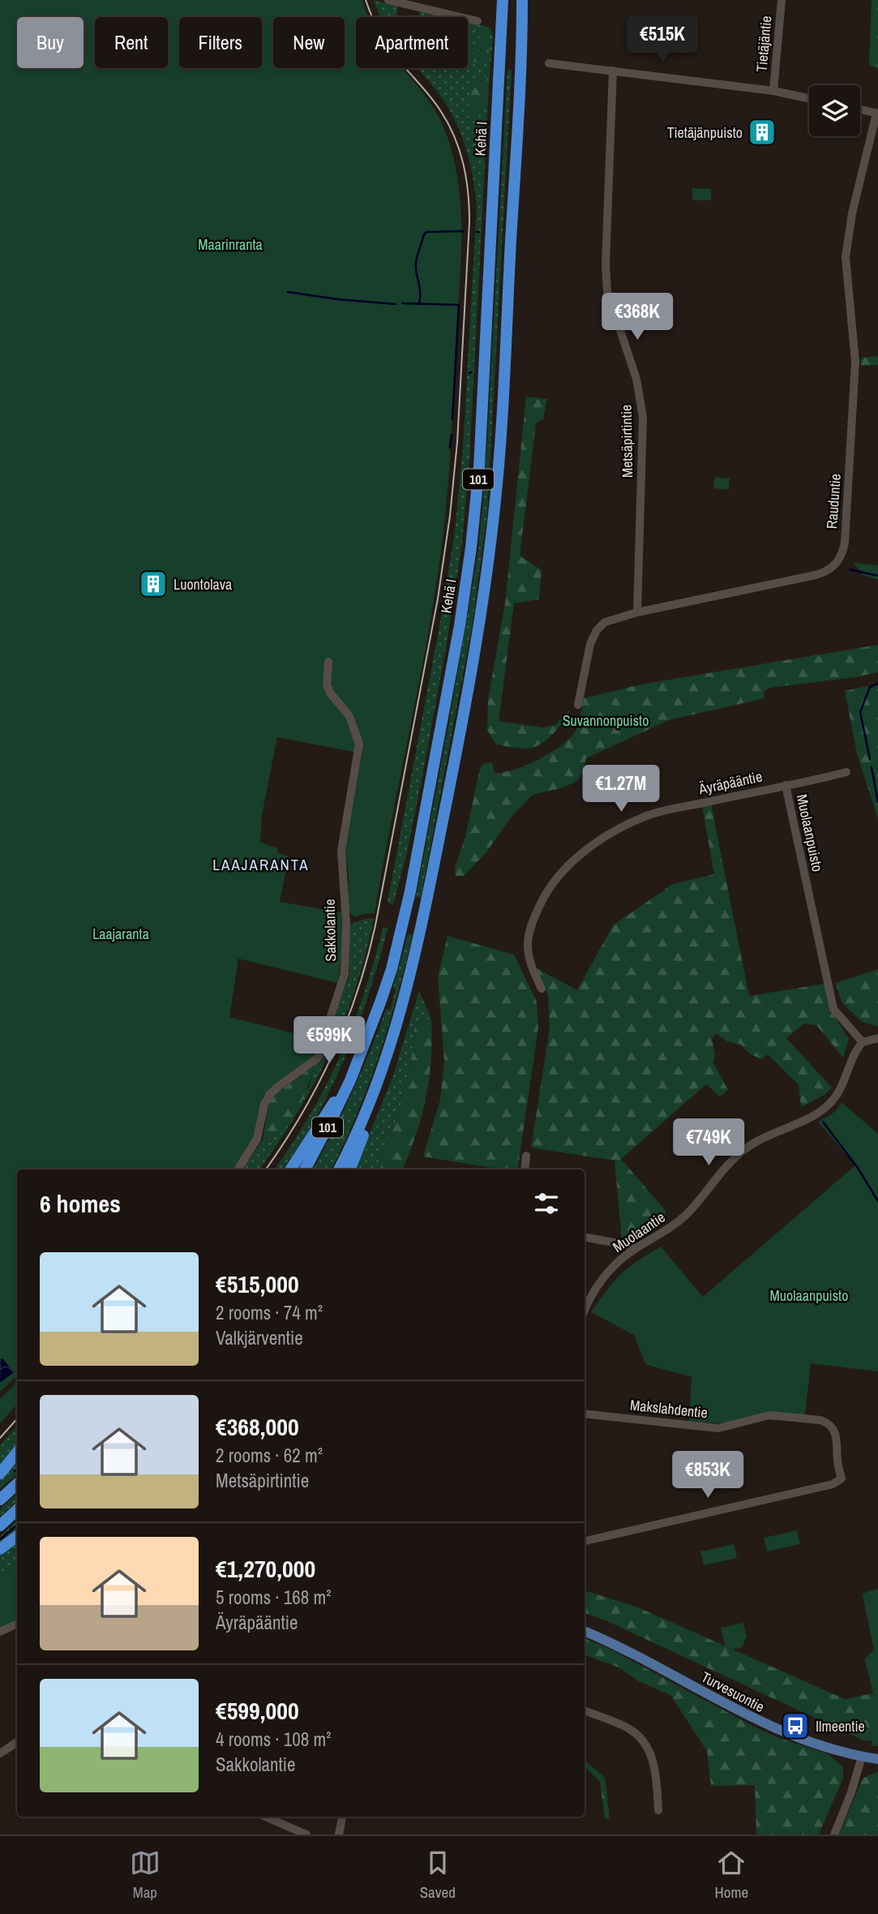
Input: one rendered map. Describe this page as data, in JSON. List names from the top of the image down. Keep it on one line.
{"streets":{"highway":["Kehä I","101"],"main road":["Turvesuontie"],"street":["Tietäjäntie","Metsäpirtintie","Rauduntie","Äyräpääntie","Muolaanpuisto","Sakkolantie","Muolaantie","Makslahdentie"]},"crossings":[["Metsäpirtintie","Rauduntie"],["Äyräpääntie","Muolaanpuisto"],["Muolaanpuisto","Muolaantie"]],"districts":["LAAJARANTA"],"parks":["Maarinranta","Suvannonpuisto","Laajaranta","Muolaanpuisto"],"places":{"building":["Tietäjänpuisto","Luontolava"],"bus stop":["Ilmeentie"]},"page":{"price":["€515K","€368K","€1.27M","€599K","€749K","€853K"],"chip":["Buy","Rent","Filters","New","Apartment"],"heading":"6 homes","list":[{"name":"€515,000","note":"2 rooms · 74 m² · Valkjärventie"},{"name":"€368,000","note":"2 rooms · 62 m² · Metsäpirtintie"},{"name":"€1,270,000","note":"5 rooms · 168 m² · Äyräpääntie"},{"name":"€599,000","note":"4 rooms · 108 m² · Sakkolantie"}],"tabs":["Map","Saved","Home"]}}
